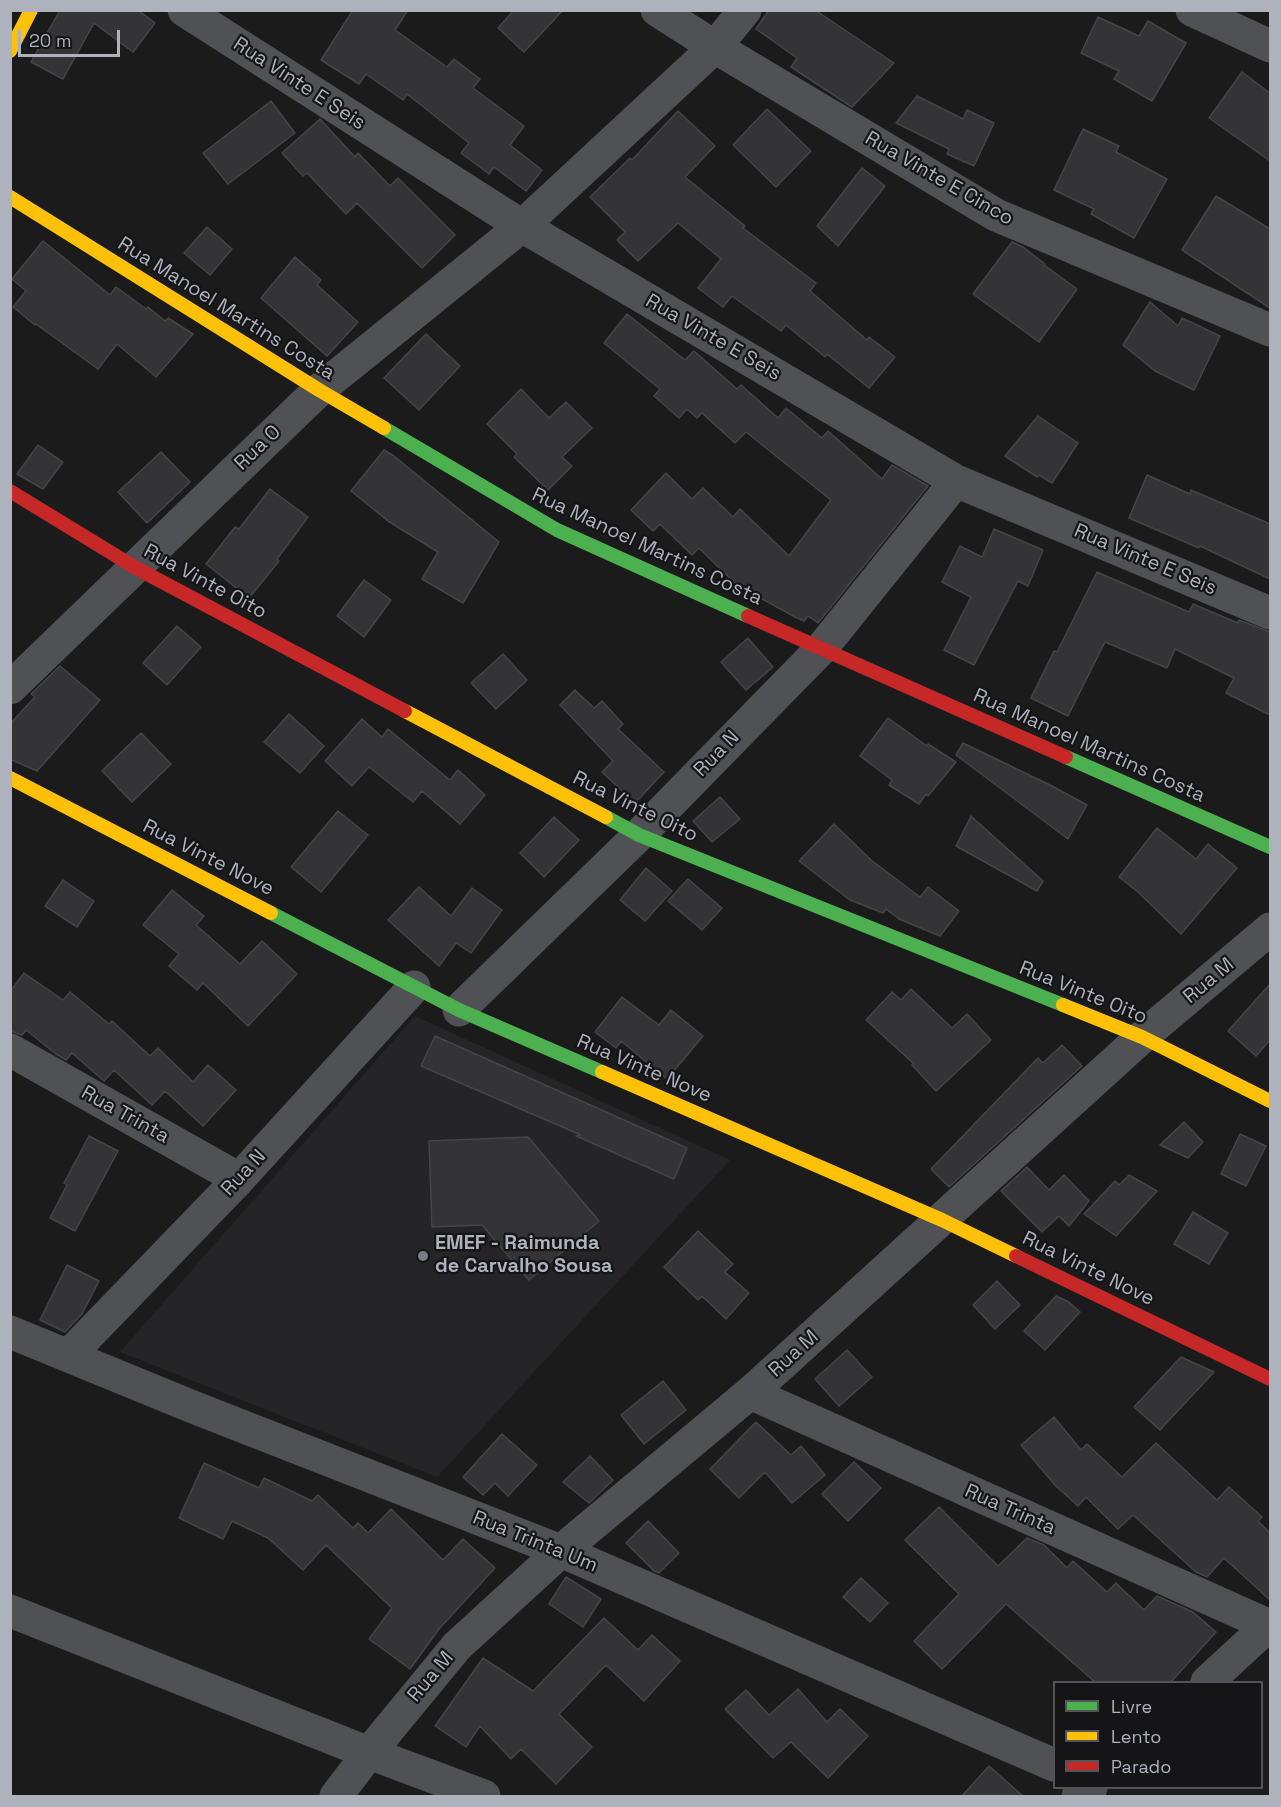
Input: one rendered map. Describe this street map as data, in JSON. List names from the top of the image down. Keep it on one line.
{"streets":{"street":["Rua Vinte E Seis","Rua Vinte E Cinco","Rua Manoel Martins Costa","Rua O","Rua Vinte Oito","Rua N","Rua Vinte Nove","Rua M","Rua Trinta","Rua Trinta Um"]},"crossings":[["Rua Vinte E Seis","Rua O"],["Rua Vinte E Seis","Rua N"],["Rua Vinte E Cinco","Rua O"],["Rua Manoel Martins Costa","Rua O"],["Rua Manoel Martins Costa","Rua N"],["Rua O","Rua Vinte Oito"],["Rua Vinte Oito","Rua N"],["Rua Vinte Oito","Rua M"],["Rua N","Rua Vinte Nove"],["Rua N","Rua Trinta"],["Rua N","Rua Trinta Um"],["Rua Vinte Nove","Rua M"],["Rua M","Rua Trinta"],["Rua M","Rua Trinta Um"]],"places":["EMEF - Raimunda de Carvalho Sousa"],"legend":["Livre","Lento","Parado"],"scale_bar":"20 m"}
